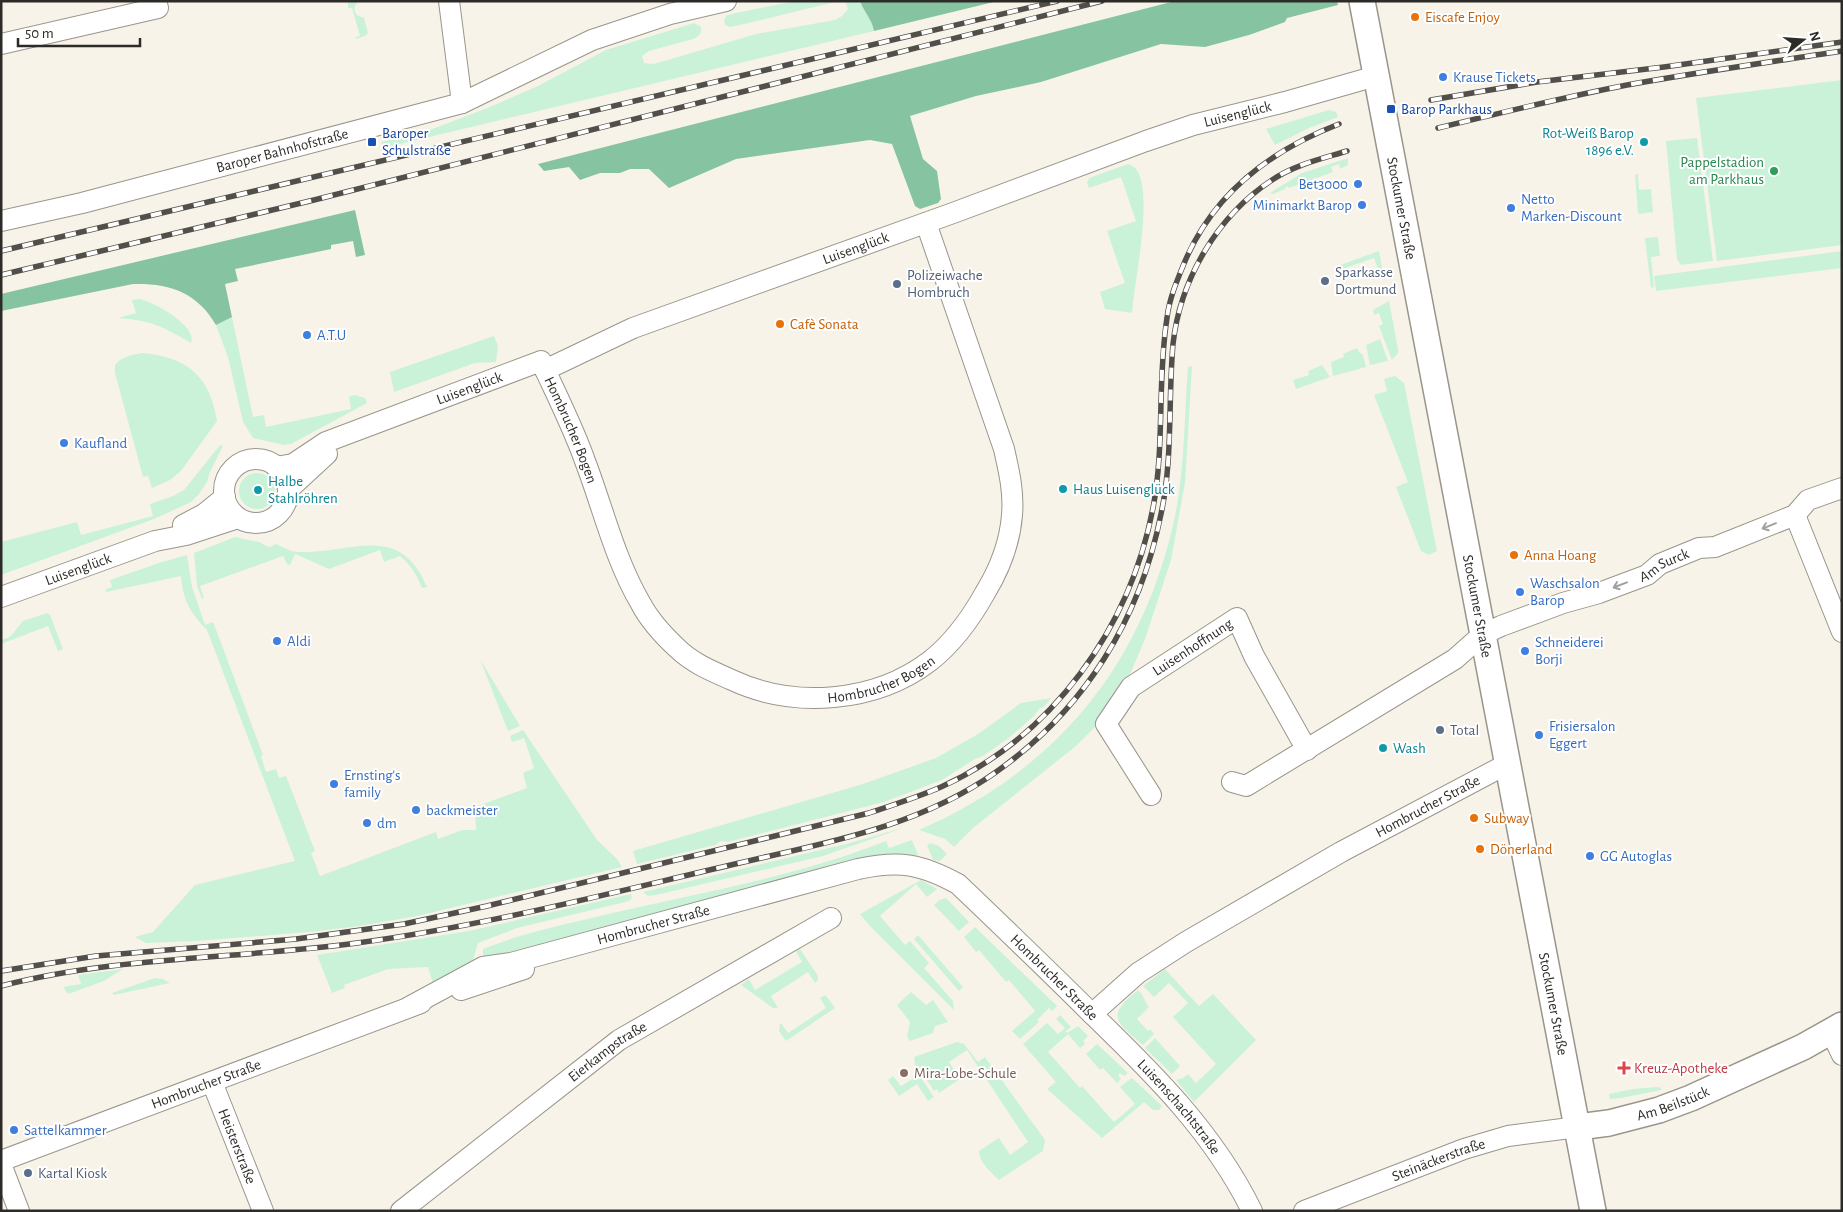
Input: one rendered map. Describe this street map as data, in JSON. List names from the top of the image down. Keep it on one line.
{"streets":{"main road":["Stockumer Straße","Am Beilstück"],"street":["Luisenglück","Baroper Bahnhofstraße","Hombrucher Bogen","Am Surck","Luisenhoffnung","Hombrucher Straße","Eierkampstraße","Luisenschachtstraße","Heisterstraße","Steinäckerstraße"]},"crossings":[["Luisenglück","Stockumer Straße"],["Luisenglück","Hombrucher Bogen"],["Stockumer Straße","Am Surck"],["Stockumer Straße","Hombrucher Straße"],["Stockumer Straße","Am Beilstück"],["Stockumer Straße","Steinäckerstraße"],["Hombrucher Straße","Luisenschachtstraße"],["Hombrucher Straße","Heisterstraße"],["Am Beilstück","Steinäckerstraße"]],"one_way":["Am Surck"],"places":{"other":["Eiscafe Enjoy","Krause Tickets","Rot-Weiß Barop 1896 e.V.","Pappelstadion am Parkhaus","Bet3000","Minimarkt Barop","Netto Marken-Discount","Sparkasse Dortmund","Polizeiwache Hombruch","Cafè Sonata","A.T.U","Kaufland","Haus Luisenglück","Halbe Stahlröhren","Anna Hoang","Waschsalon Barop","Aldi","Schneiderei Borji","Total","Frisiersalon Eggert","Wash","Ernsting's family","backmeister","Subway","dm","Dönerland","GG Autoglas","Mira-Lobe-Schule","Sattelkammer","Kartal Kiosk"],"transit":["Barop Parkhaus","Baroper Schulstraße"],"health":["Kreuz-Apotheke"]},"scale_bar":"50 m","north":"right"}
